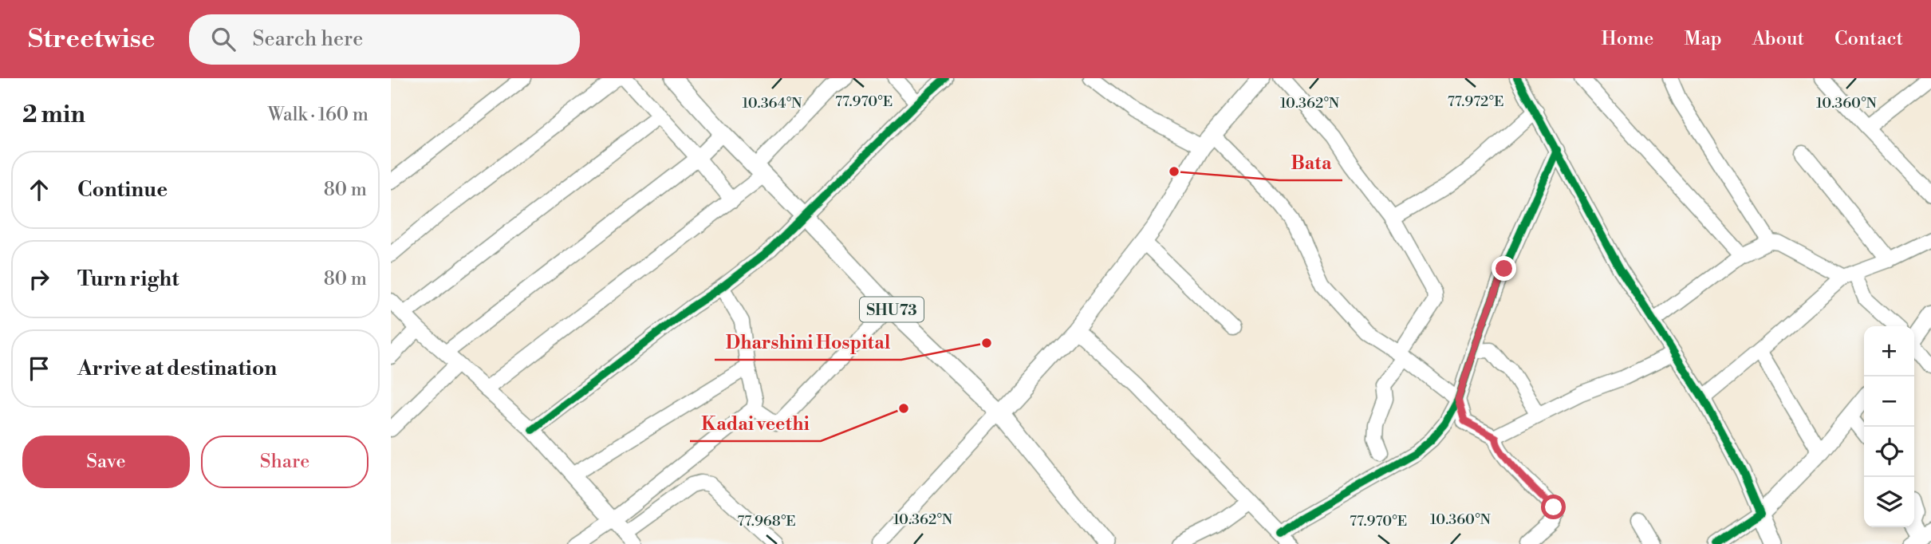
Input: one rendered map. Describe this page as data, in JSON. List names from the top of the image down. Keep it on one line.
{"streets":{"main road":["SHU73"]},"places":["Bata","Dharshini Hospital","Kadai veethi"],"page":{"header":"Streetwise","search":"Search here","nav":["Home","Map","About","Contact"],"heading":["2 min","Walk · 160 m"],"list":[["Continue","80 m"],["Turn right","80 m"],"Arrive at destination"],"map_buttons":["+","−"],"buttons":["Save","Share"]},"coordinates":["77.970°E","77.972°E","10.364°N","10.362°N","10.360°N","77.968°E"]}
